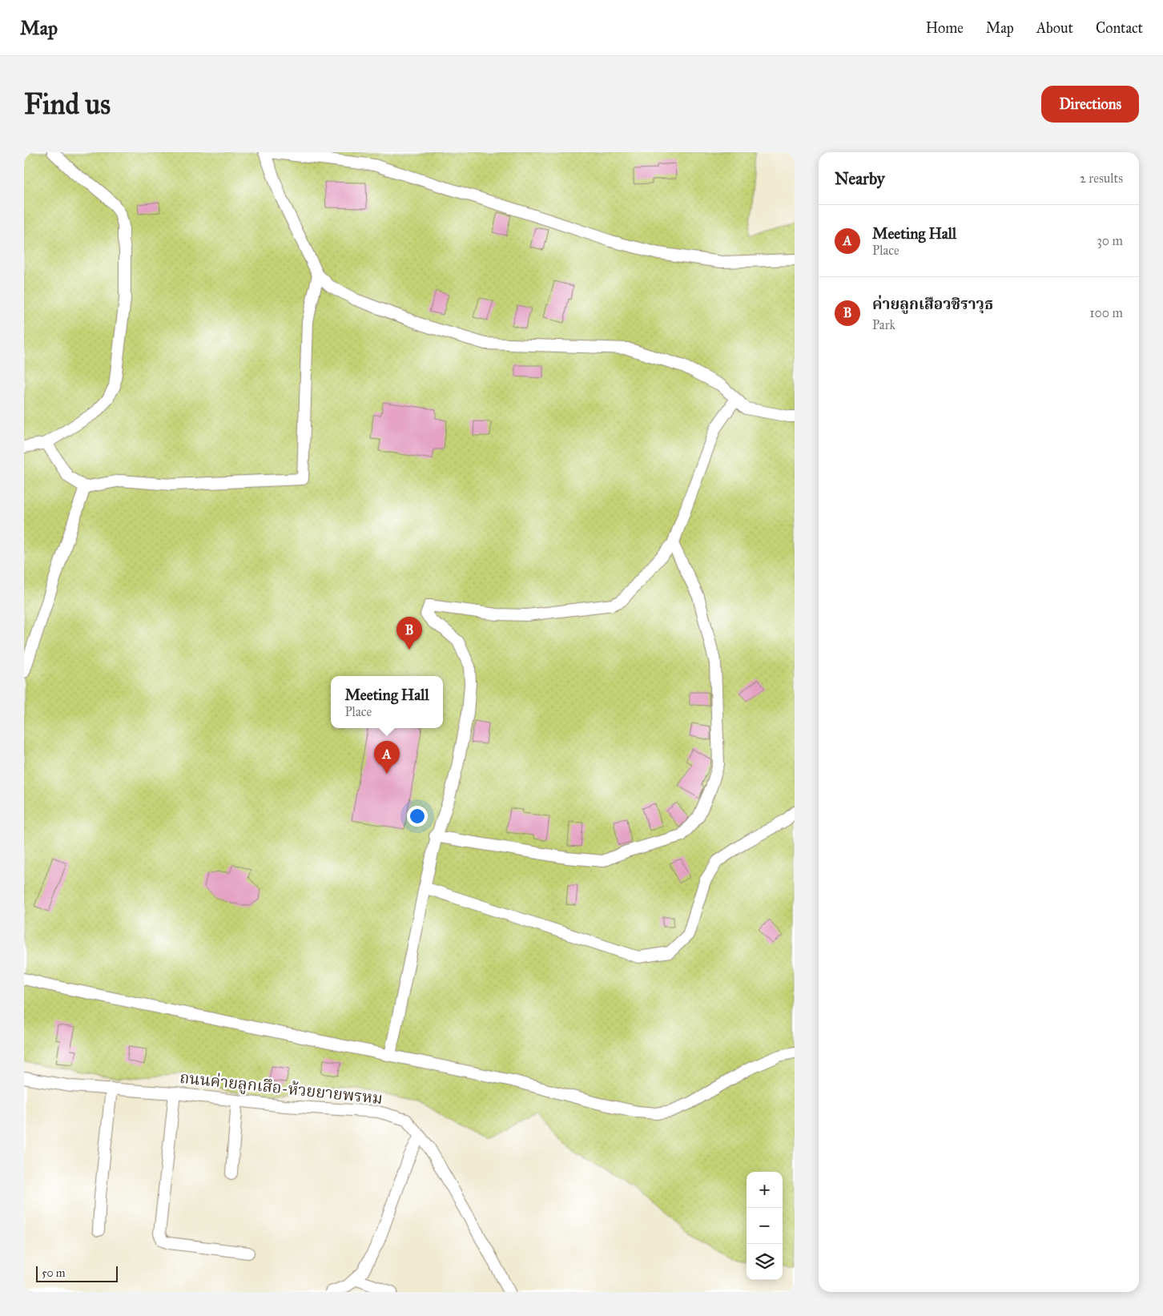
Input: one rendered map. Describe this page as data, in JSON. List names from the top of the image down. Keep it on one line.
{"streets":{"street":["ถนนค่ายลูกเสึอ-ห้วยยายพรหม"]},"scale_bar":"50 m","page":{"header":"Map","nav":["Home","Map","About","Contact"],"buttons":"Directions","title":"Find us","heading":["Nearby","2 results"],"list":[{"mark":"A","name":"Meeting Hall","note":"Place","value":"30 m"},{"mark":"B","name":"ค่ายลูกเสือวชิราวุธ","note":"Park","value":"100 m"}],"pins":["B","A"],"popup":["Meeting Hall","Place"],"map_buttons":["+","−"],"scale":"50 m"}}
